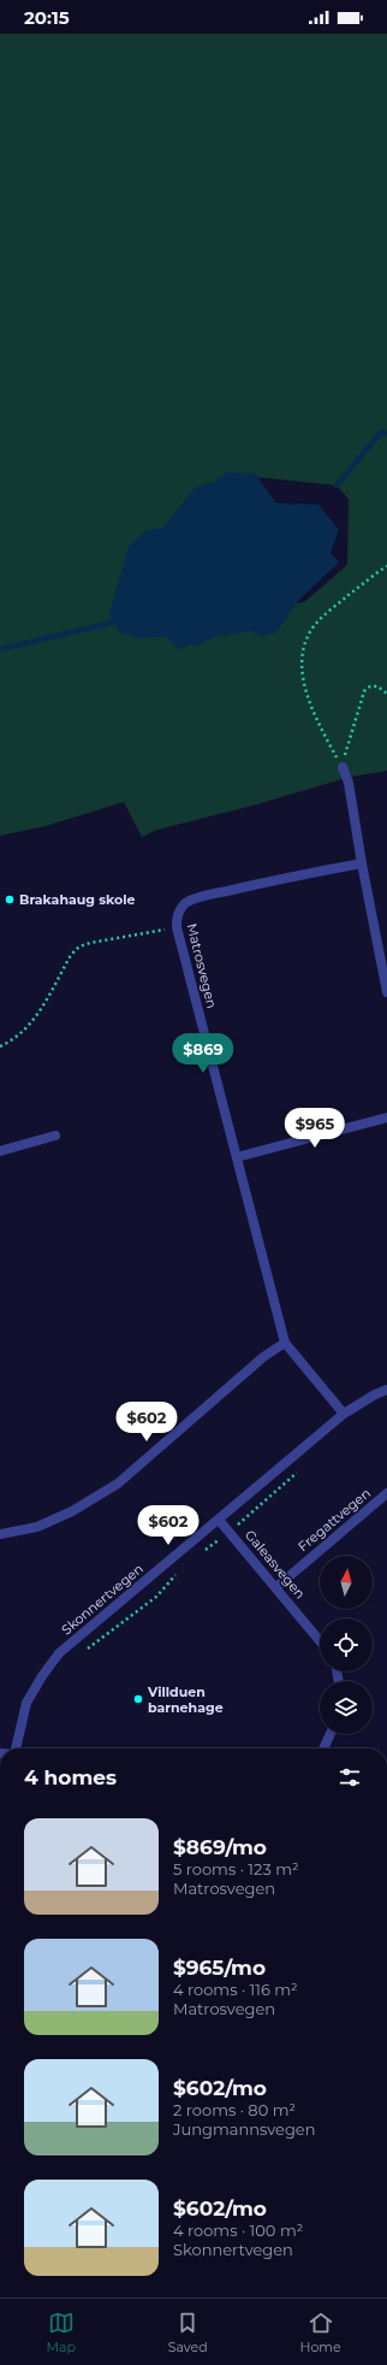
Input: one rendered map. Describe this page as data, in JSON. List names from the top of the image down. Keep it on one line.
{"streets":{"street":["Matrosvegen","Fregattvegen","Galeasvegen","Skonnertvegen"]},"crossings":[["Matrosvegen","Skonnertvegen"],["Fregattvegen","Galeasvegen"],["Galeasvegen","Skonnertvegen"]],"places":["Brakahaug skole","Villduen barnehage"],"north":"top","page":{"status":"20:15","price":["$869","$965","$602","$602"],"heading":"4 homes","list":[{"name":"$869/mo","note":"5 rooms · 123 m² · Matrosvegen"},{"name":"$965/mo","note":"4 rooms · 116 m² · Matrosvegen"},{"name":"$602/mo","note":"2 rooms · 80 m² · Jungmannsvegen"},{"name":"$602/mo","note":"4 rooms · 100 m² · Skonnertvegen"}],"tabs":["Map","Saved","Home"]}}
